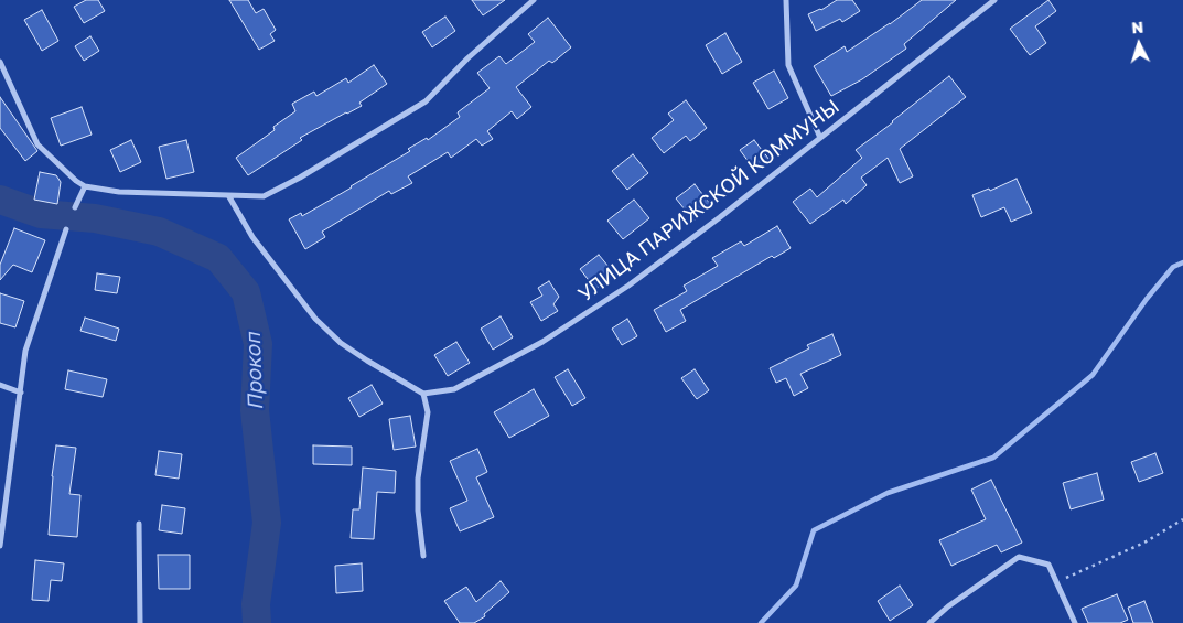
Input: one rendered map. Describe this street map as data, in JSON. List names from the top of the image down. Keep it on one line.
{"streets":{"street":["УЛИЦА ПАРИЖСКОЙ КОММУНЫ"]},"water":["Прокоп"],"north":"top"}
